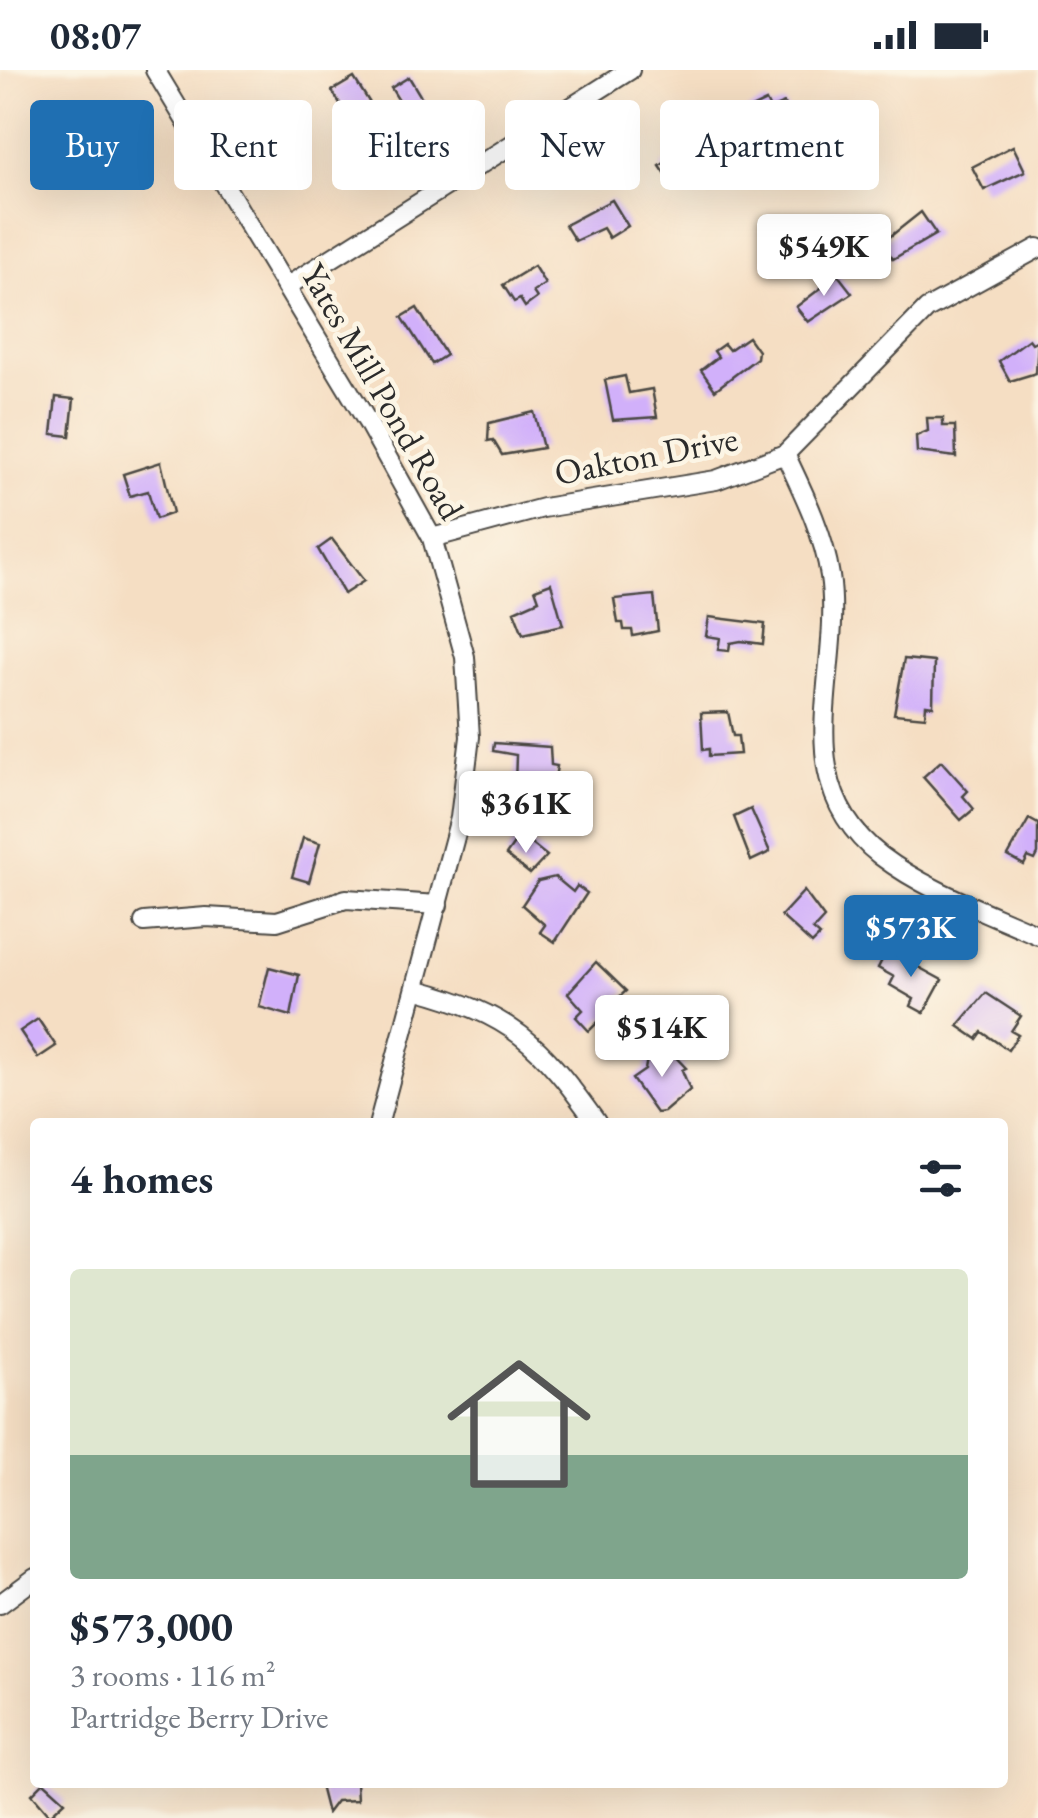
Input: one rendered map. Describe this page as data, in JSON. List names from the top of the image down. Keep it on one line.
{"streets":{"street":["Yates Mill Pond Road","Oakton Drive"]},"crossings":[["Yates Mill Pond Road","Oakton Drive"]],"page":{"status":"08:07","chip":["Buy","Rent","Filters","New","Apartment"],"price":["$549K","$361K","$573K","$514K"],"heading":"4 homes","list":[{"name":"$573,000","note":"3 rooms · 116 m² · Partridge Berry Drive"}]}}
